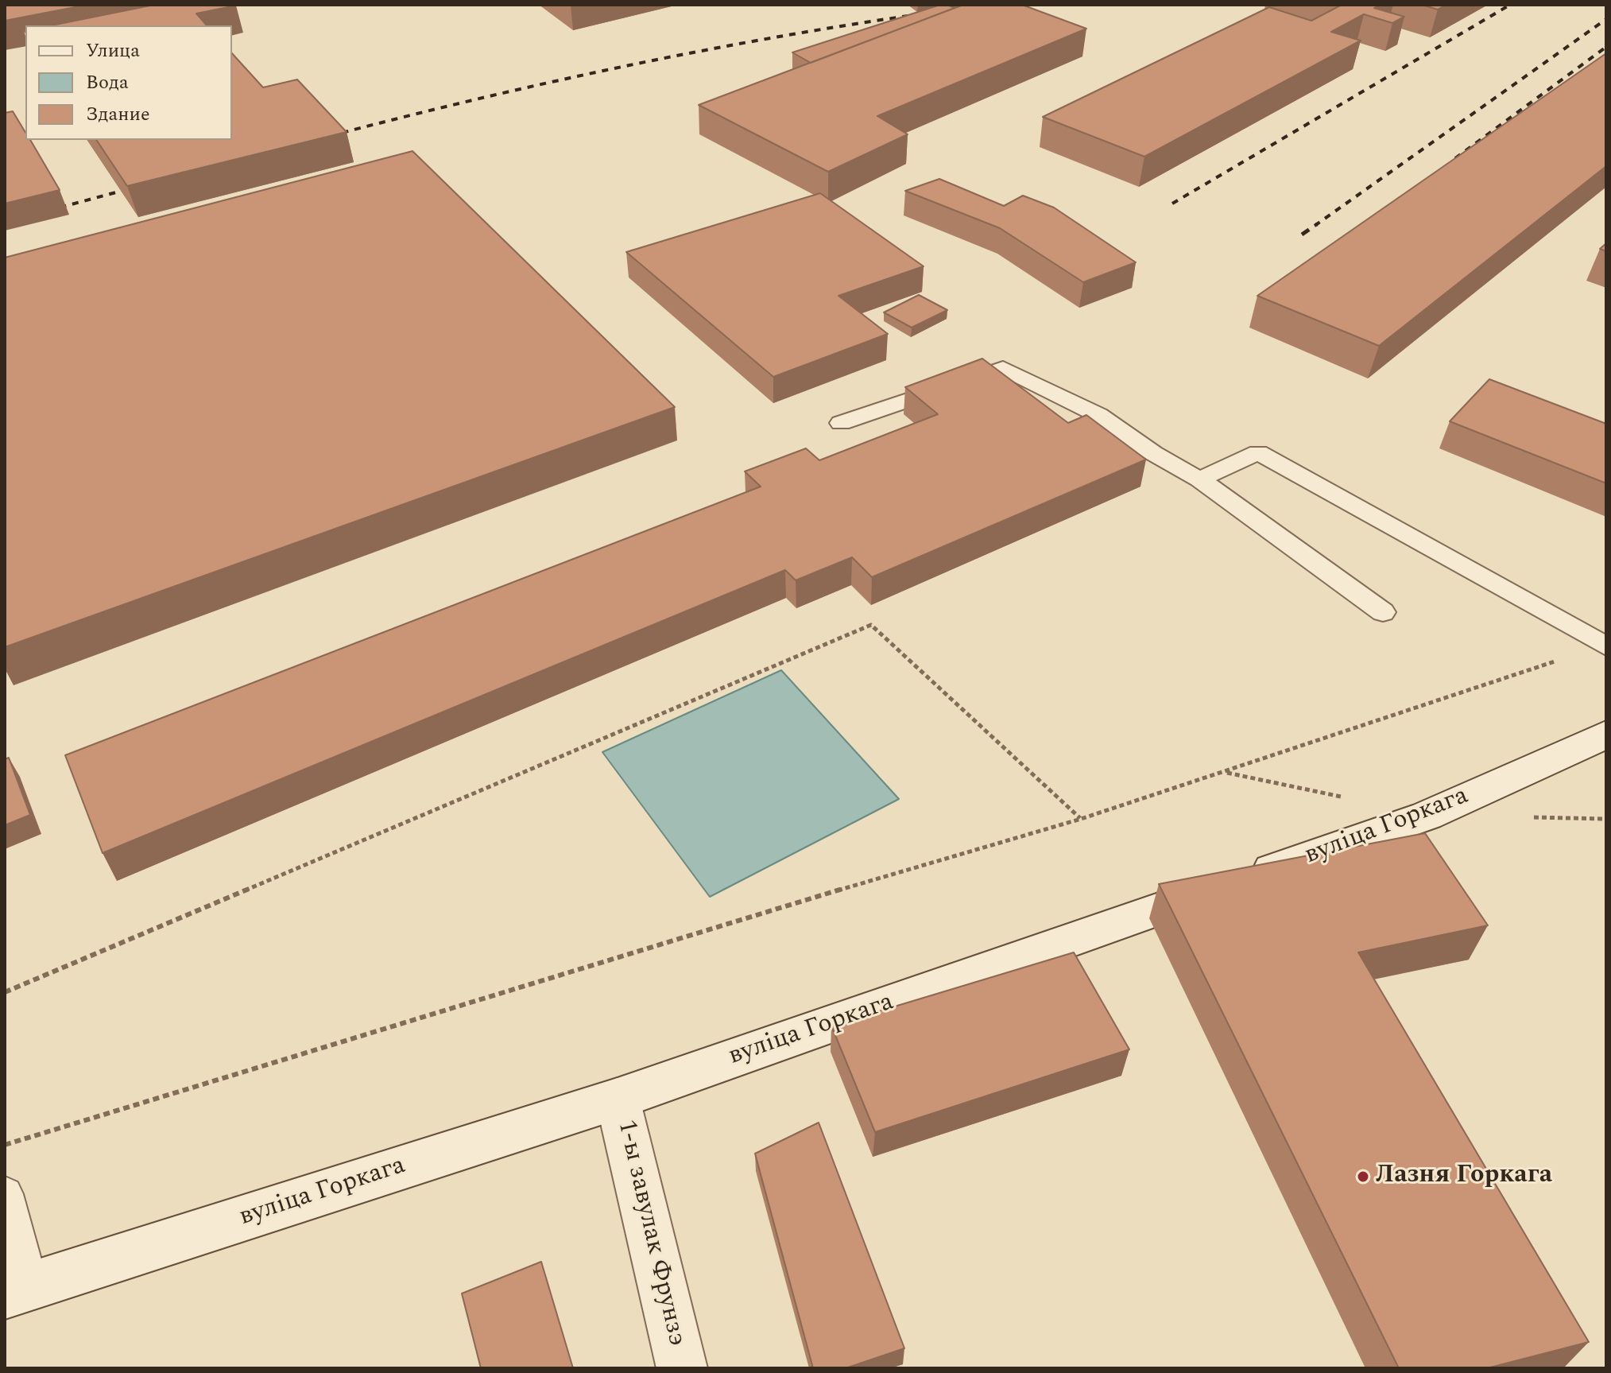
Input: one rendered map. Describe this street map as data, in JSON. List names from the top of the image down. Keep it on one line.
{"streets":{"street":["вуліца Горкага","1-ы завулак Фрунзэ"]},"crossings":[["вуліца Горкага","1-ы завулак Фрунзэ"]],"places":["Лазня Горкага"],"legend":["Улица","Вода","Здание"]}
